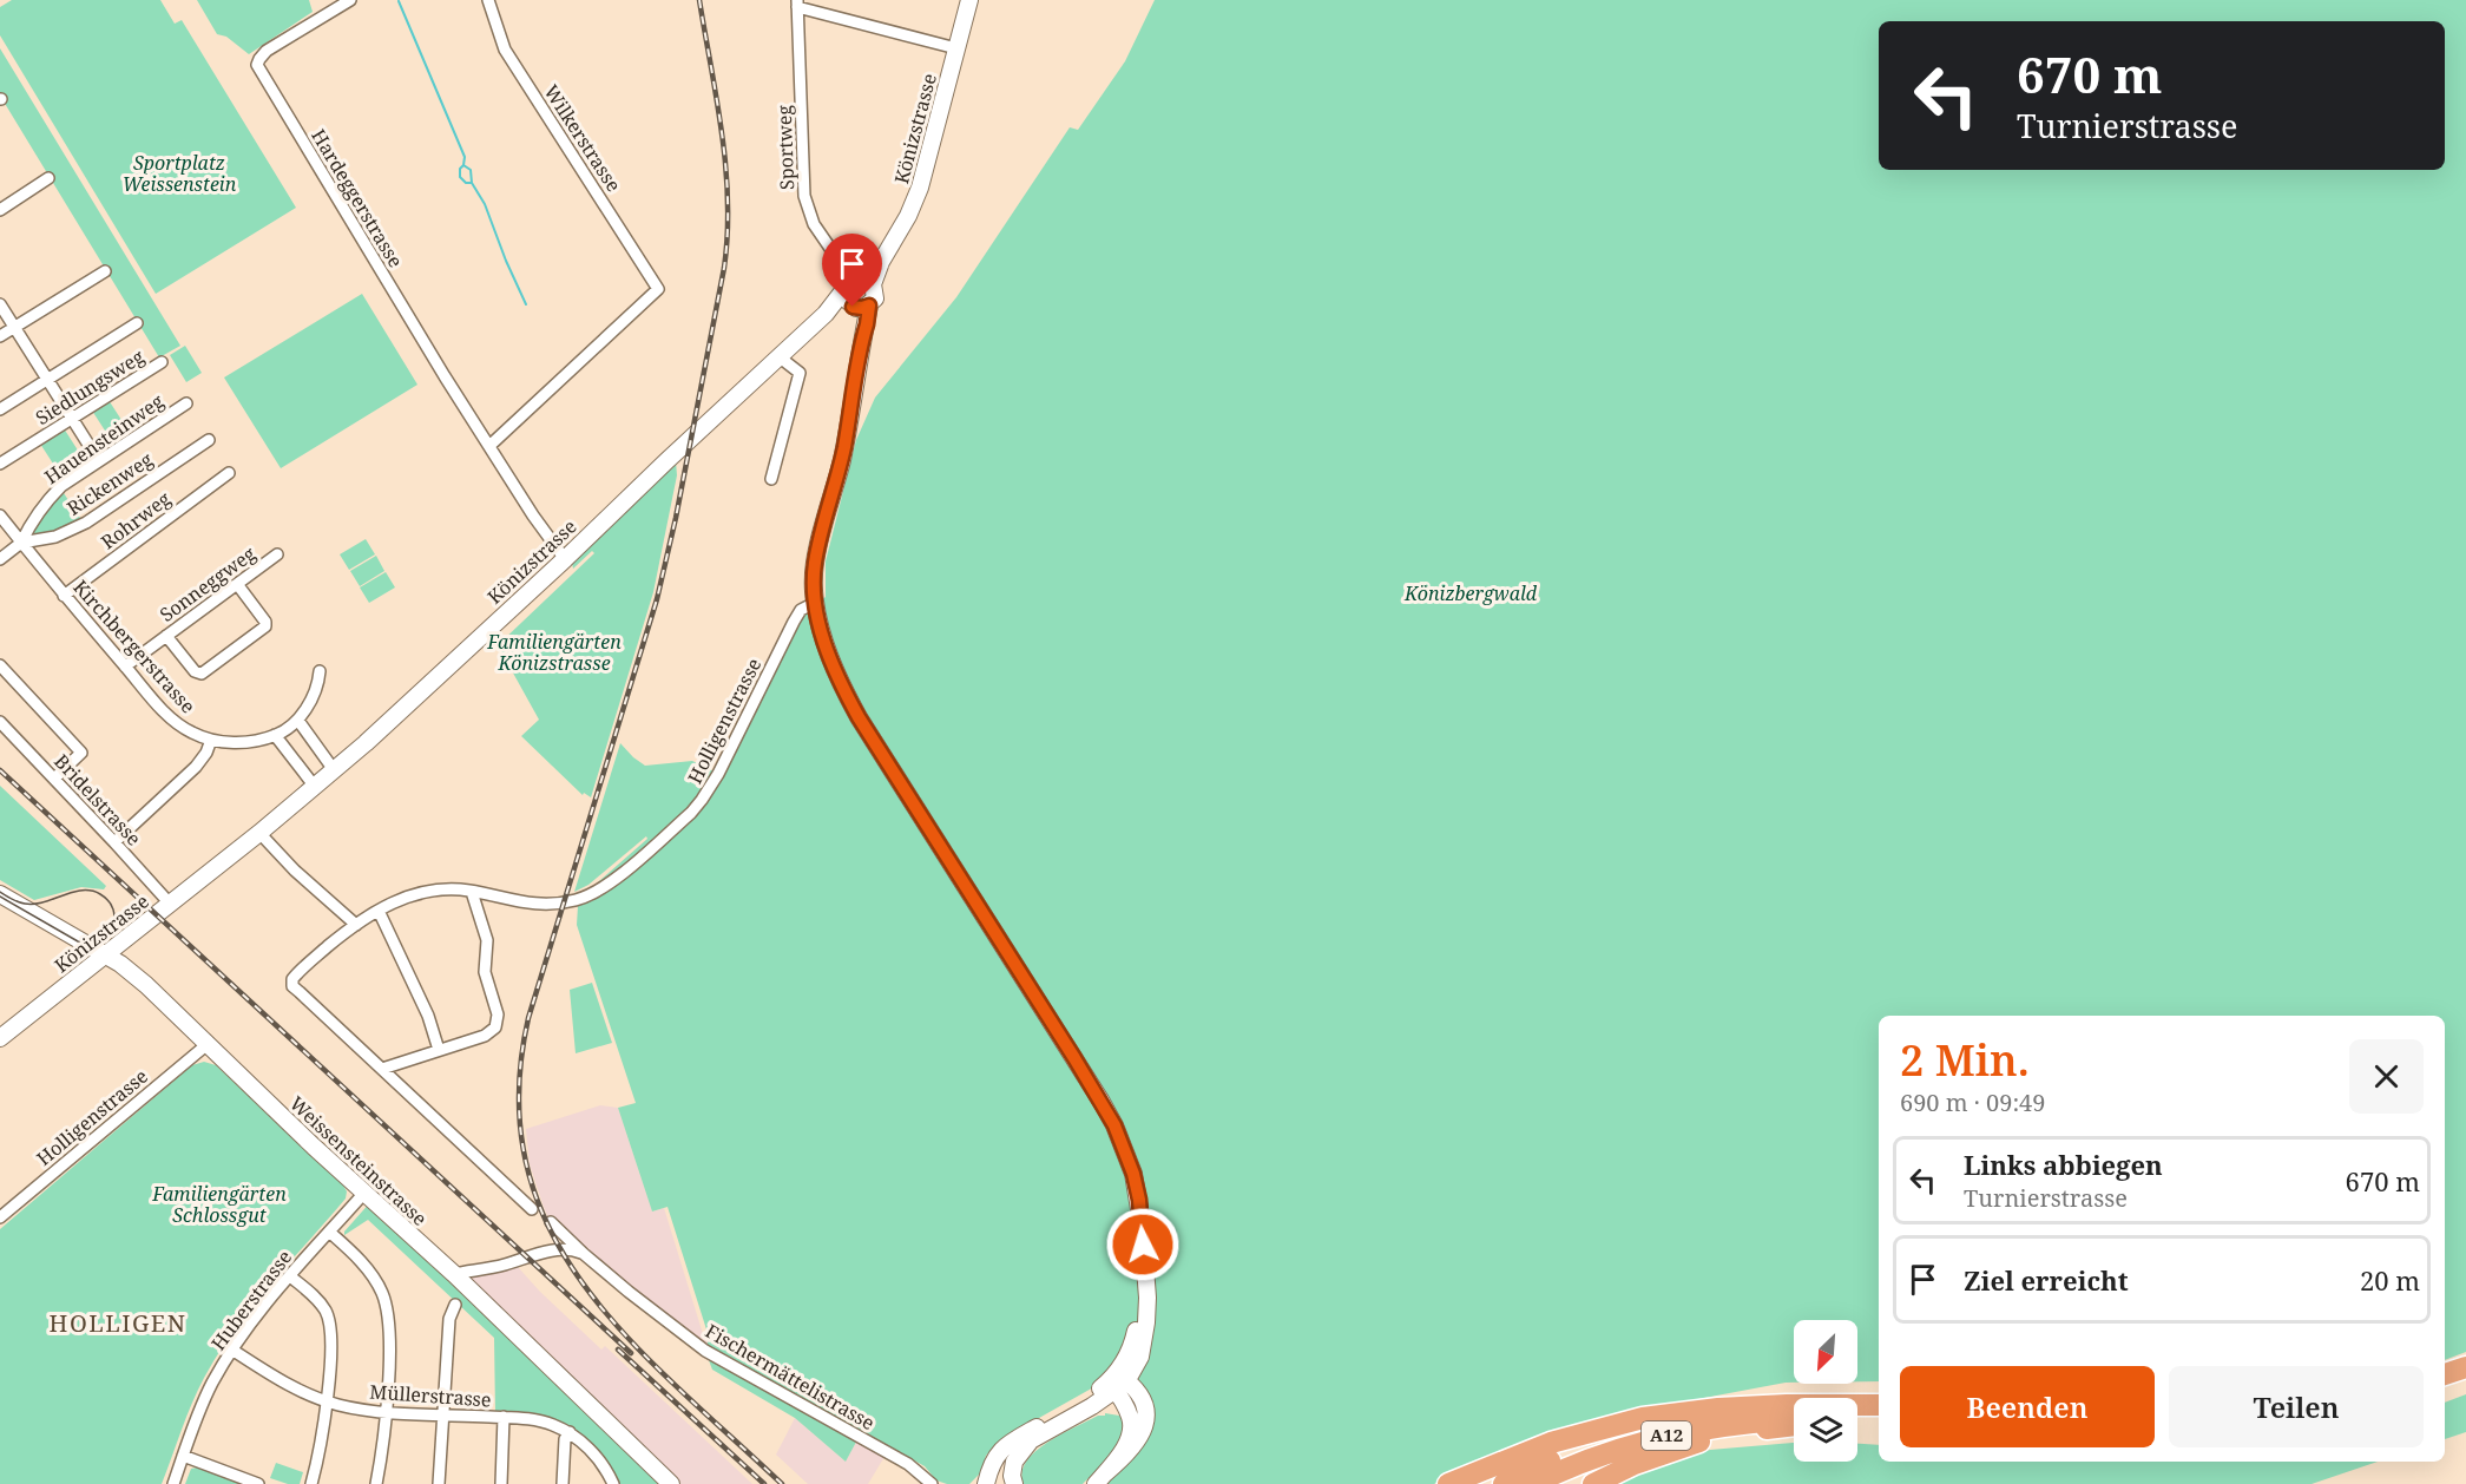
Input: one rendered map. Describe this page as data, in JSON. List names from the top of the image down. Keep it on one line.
{"streets":{"highway":["A12"],"main road":["Könizstrasse","Weissensteinstrasse"],"street":["Wilkerstrasse","Sportweg","Hardeggerstrasse","Siedlungsweg","Hauensteinweg","Rickenweg","Rohrweg","Sonneggweg","Kirchbergerstrasse","Holligenstrasse","Bridelstrasse","Huberstrasse","Fischermättelistrasse","Müllerstrasse"]},"crossings":[["Könizstrasse","Sportweg"],["Könizstrasse","Hardeggerstrasse"],["Könizstrasse","Bridelstrasse"],["Könizstrasse","Weissensteinstrasse"],["Wilkerstrasse","Hardeggerstrasse"],["Hauensteinweg","Rickenweg"],["Hauensteinweg","Kirchbergerstrasse"],["Rickenweg","Kirchbergerstrasse"],["Rohrweg","Kirchbergerstrasse"],["Sonneggweg","Kirchbergerstrasse"],["Holligenstrasse","Weissensteinstrasse"],["Weissensteinstrasse","Huberstrasse"],["Huberstrasse","Müllerstrasse"]],"districts":["HOLLIGEN"],"parks":["Sportplatz Weissenstein","Könizbergwald","Familiengärten Könizstrasse","Familiengärten Schlossgut"],"north":"bottom left","page":{"turn":["670 m","Turnierstrasse"],"heading":["2 Min.","690 m · 09:49"],"list":[{"name":"Links abbiegen","note":"Turnierstrasse","value":"670 m"},{"name":"Ziel erreicht","value":"20 m"}],"buttons":["Beenden","Teilen"]}}
